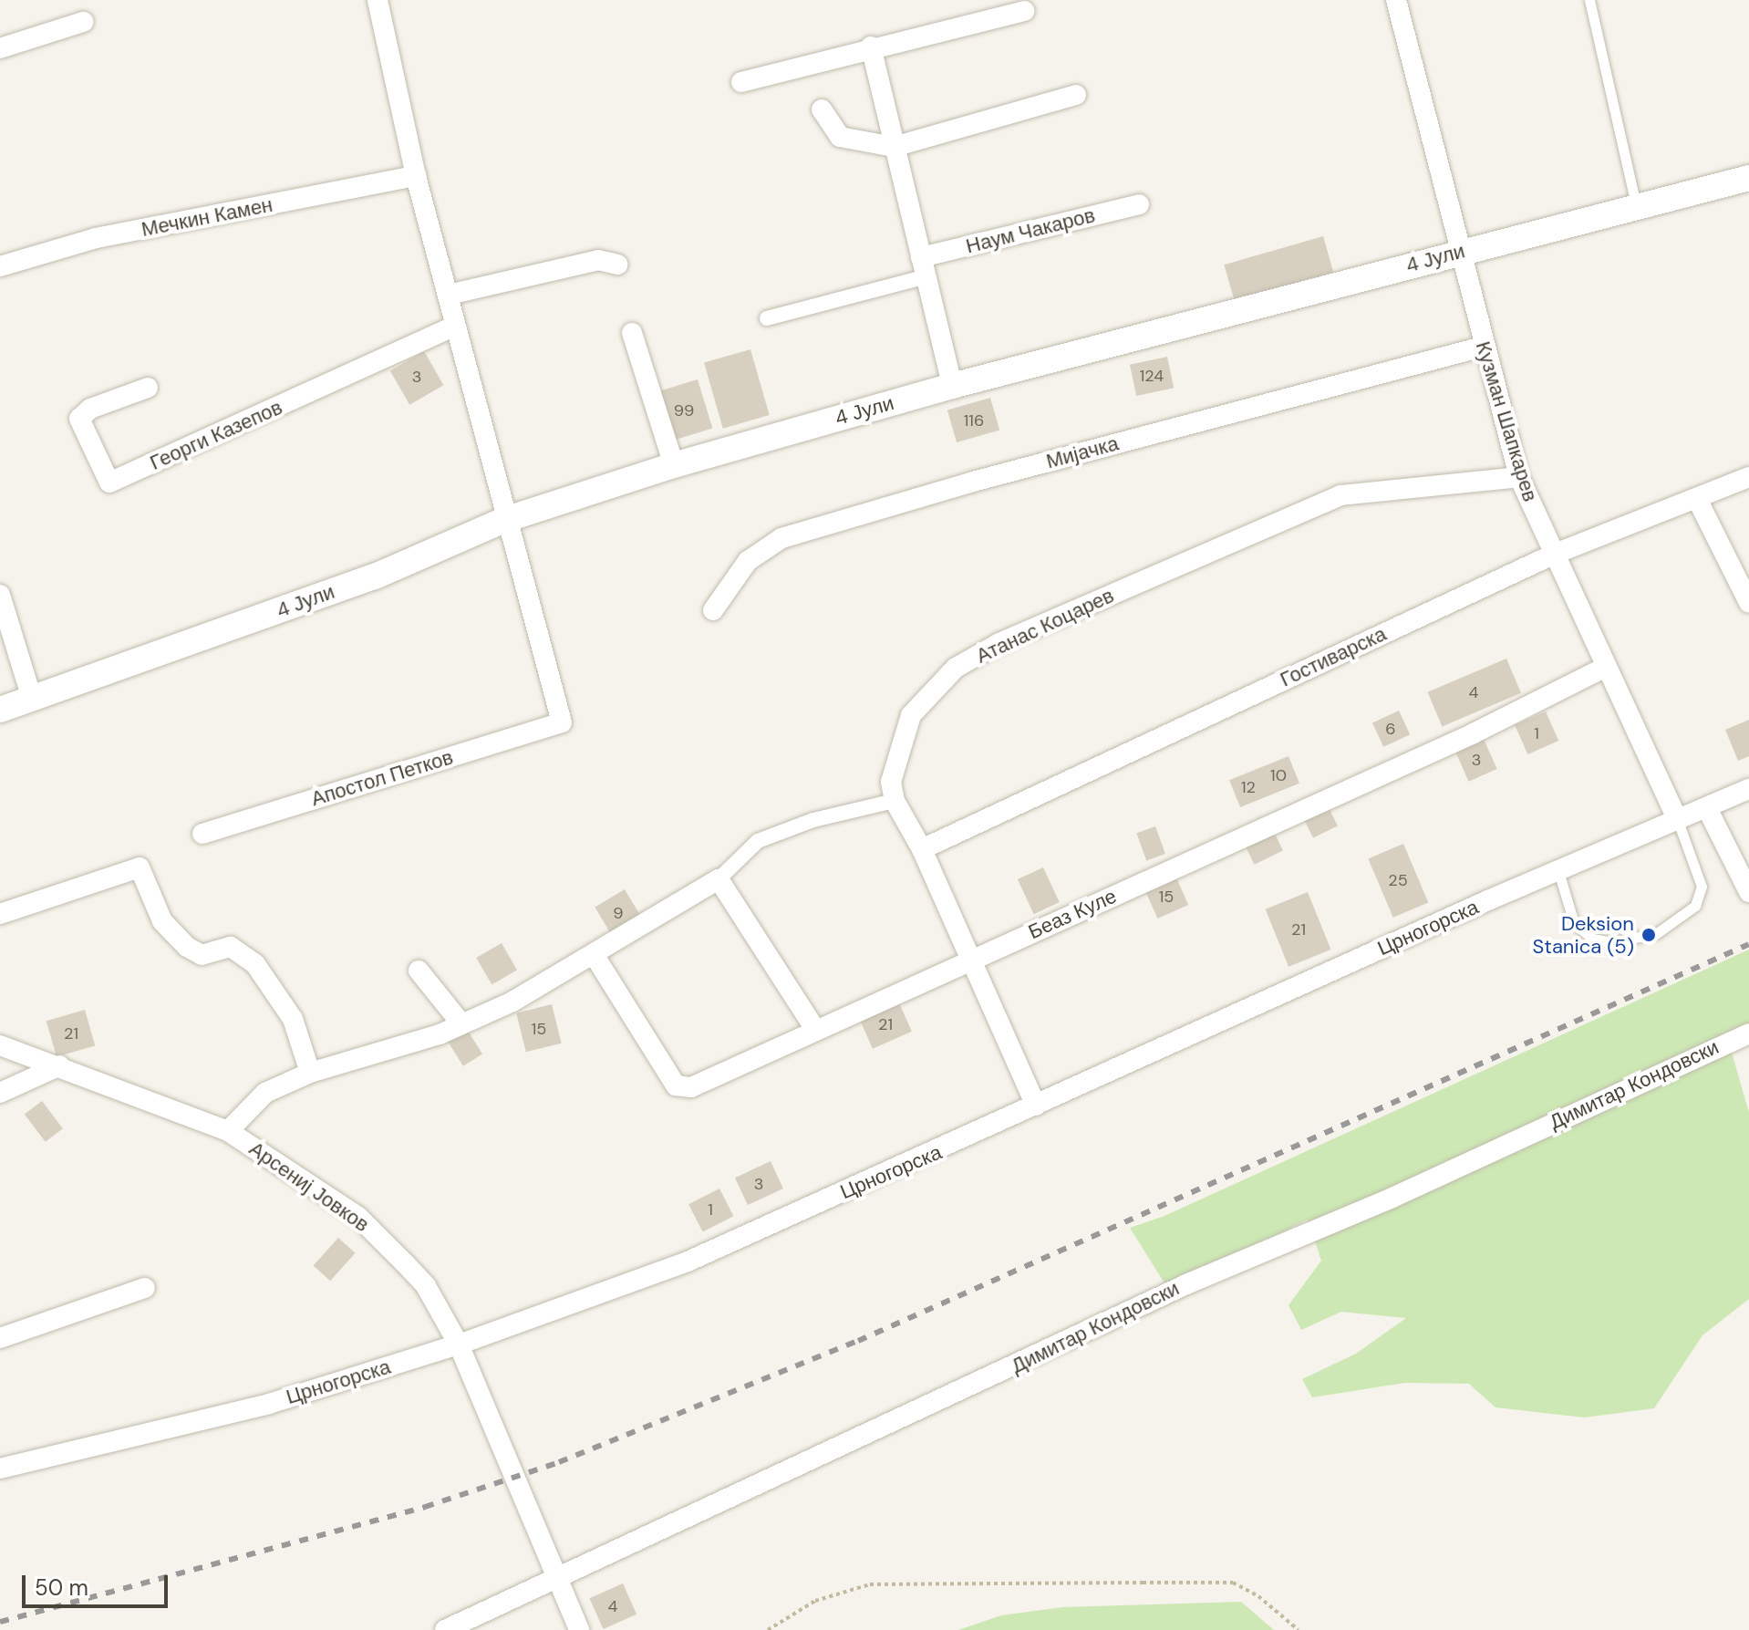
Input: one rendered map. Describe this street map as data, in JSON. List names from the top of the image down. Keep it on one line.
{"streets":{"street":["Мечкин Камен","Наум Чакаров","4 Јули","Кузман Шапкарев","Георги Казепов","Мијачка","Атанас Коцарев","Гостиварска","Апостол Петков","Беаз Куле","Црногорска","Димитар Кондовски","Арсениј Јовков"]},"crossings":[["4 Јули","Кузман Шапкарев"],["4 Јули","Апостол Петков"],["Кузман Шапкарев","Мијачка"],["Кузман Шапкарев","Атанас Коцарев"],["Кузман Шапкарев","Гостиварска"],["Кузман Шапкарев","Беаз Куле"],["Кузман Шапкарев","Црногорска"],["Црногорска","Арсениј Јовков"],["Димитар Кондовски","Арсениј Јовков"]],"places":["Deksion Stanica (5)"],"house_numbers":["124","3","99","116","4","6","1","3","10","12","25","15","9","21","21","15","21","3","1","4"],"scale_bar":"50 m"}
